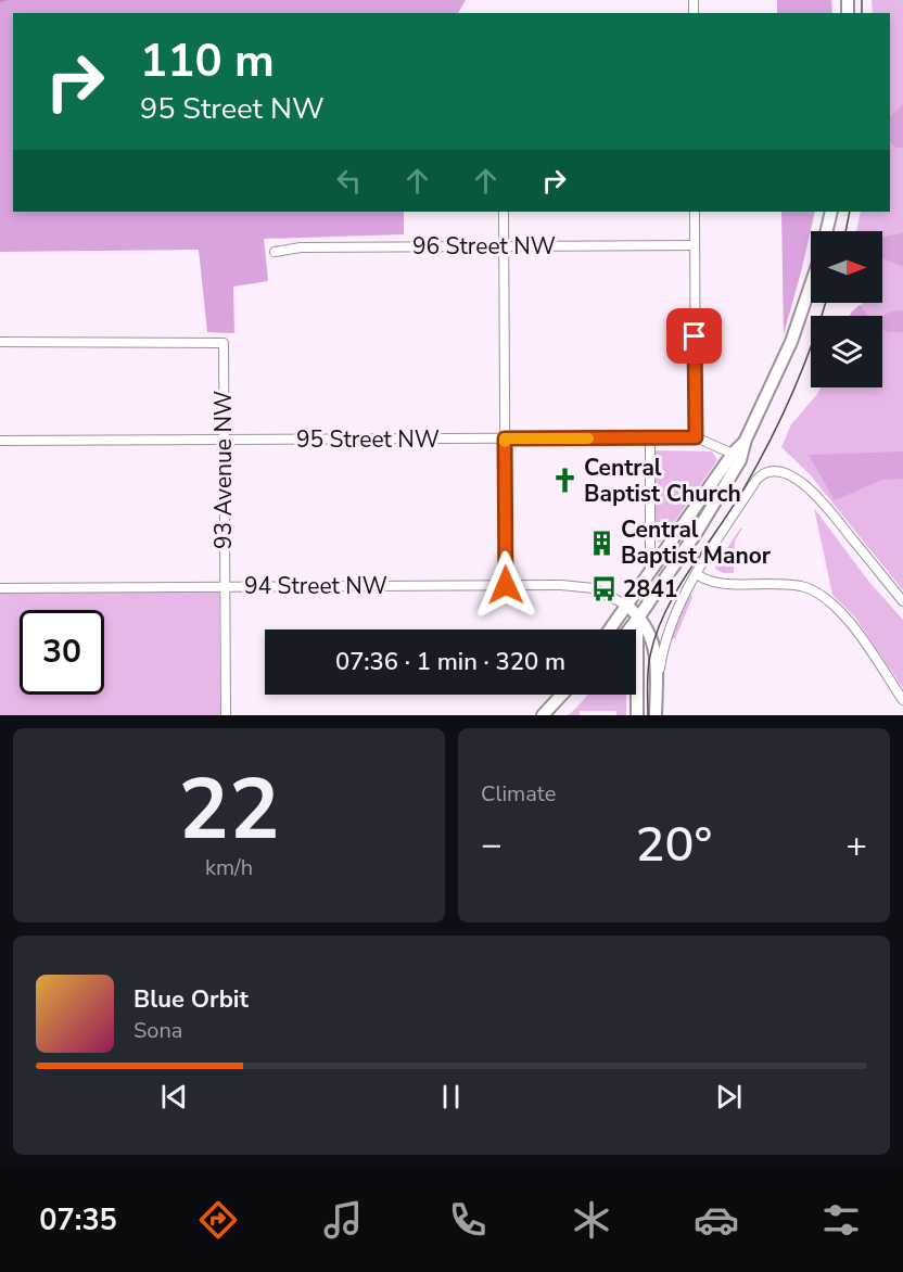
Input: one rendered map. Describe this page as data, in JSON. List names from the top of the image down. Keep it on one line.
{"streets":{"street":["96 Street NW","95 Street NW","93 Avenue NW","94 Street NW"]},"crossings":[["95 Street NW","93 Avenue NW"],["93 Avenue NW","94 Street NW"]],"places":{"church":["Central Baptist Church"],"building":["Central Baptist Manor"],"bus stop":["2841"]},"north":"right","page":{"turn":["110 m","95 Street NW"],"limit":"30","trip":"07:36 · 1 min · 320 m","tile":[["22","km/h"],"Climate"],"heat":["−","20°","+"],"song":["Blue Orbit","Sona"],"tabs":"07:35"}}
